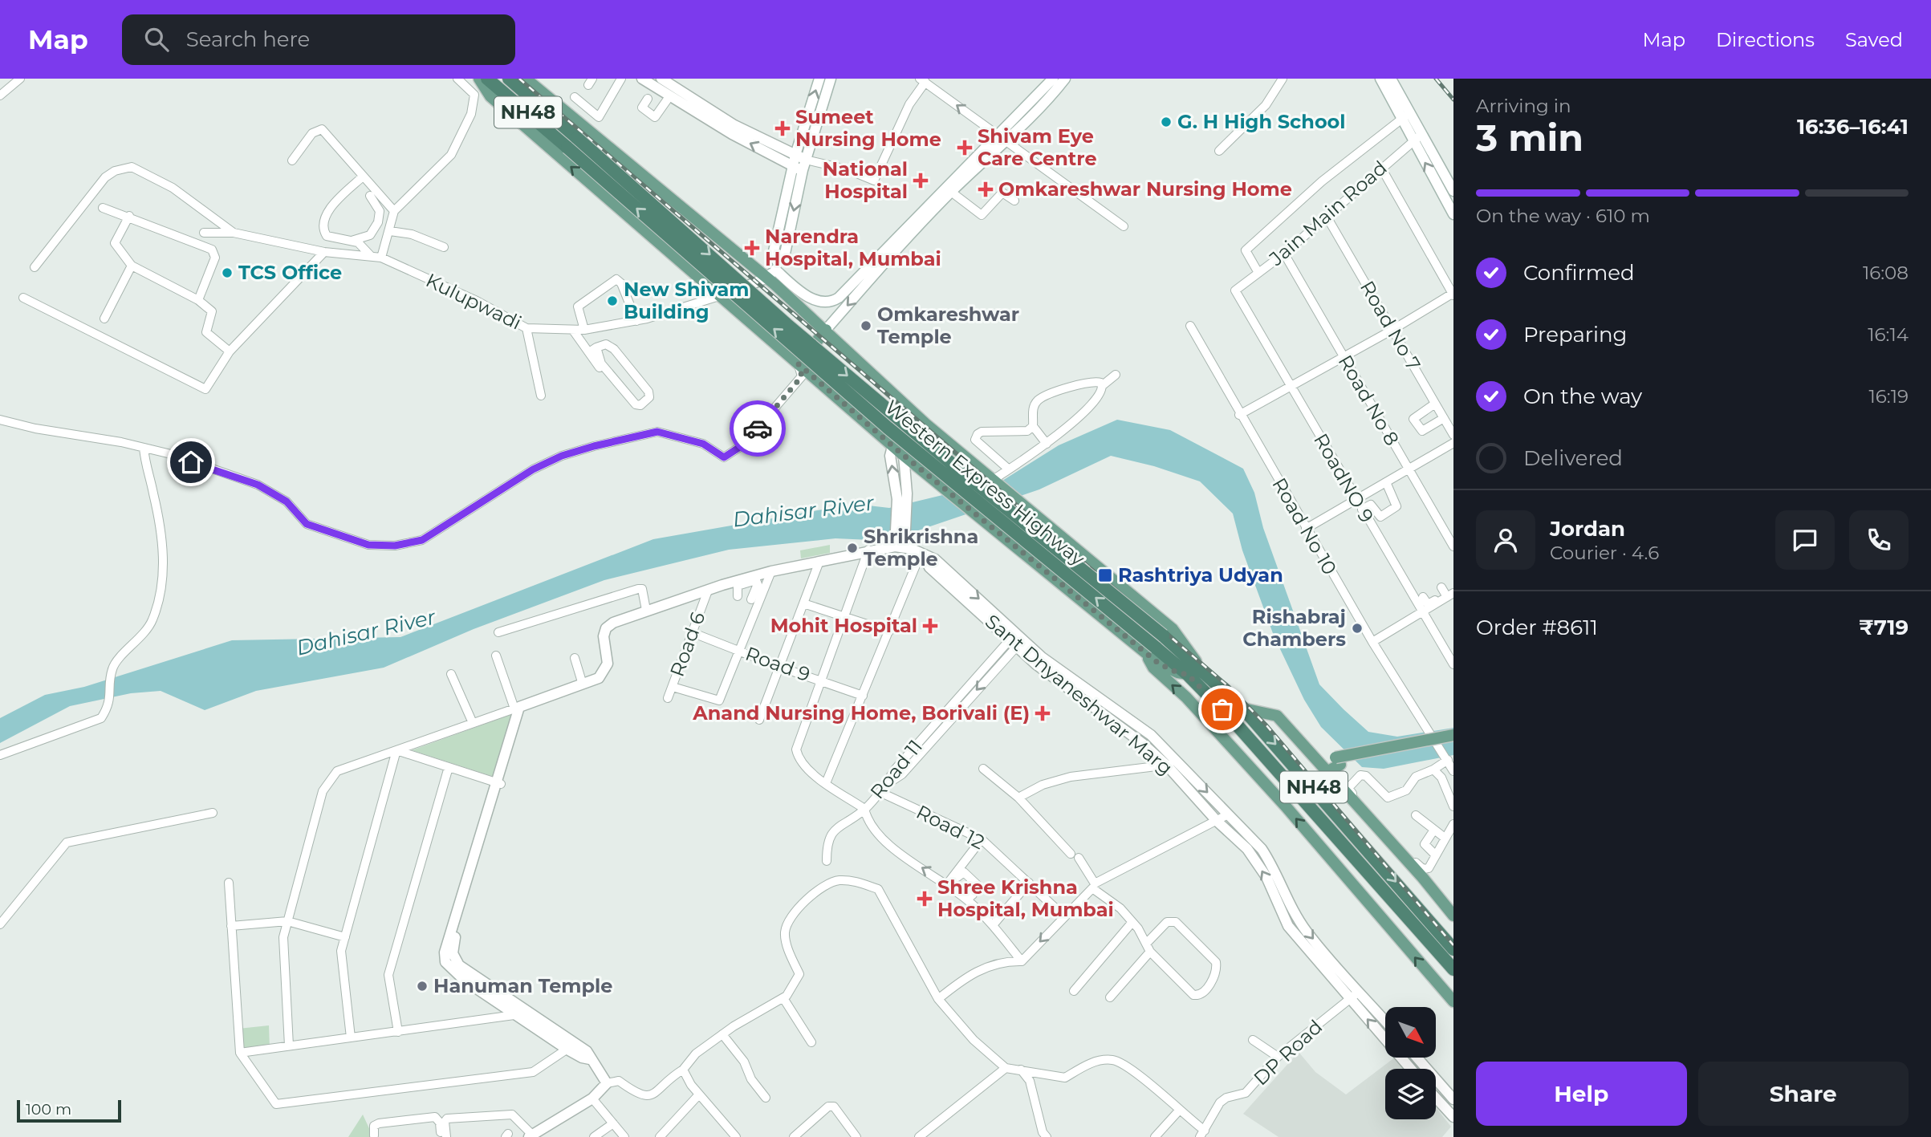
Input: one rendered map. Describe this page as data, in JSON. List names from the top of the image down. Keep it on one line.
{"streets":{"highway":["NH48","Western Express Highway"],"street":["Jain Main Road","Kulupwadi","Road No 7","Road No 8","RoadNO 9","Road No 10","Road 6","Road 9","Sant Dnyaneshwar Marg","Road 11","Road 12","DP Road"]},"crossings":[["Jain Main Road","Road No 7"],["Jain Main Road","Road No 8"],["Jain Main Road","RoadNO 9"],["Road 6","Road 9"],["Sant Dnyaneshwar Marg","Road 11"],["Sant Dnyaneshwar Marg","DP Road"],["Road 11","Road 12"]],"water":["Dahisar River"],"places":{"other":["G. H High School","TCS Office","New Shivam Building","Omkareshwar Temple","Shrikrishna Temple","Rishabraj Chambers","Hanuman Temple"],"health":["Sumeet Nursing Home","Shivam Eye Care Centre","National Hospital","Omkareshwar Nursing Home","Narendra Hospital, Mumbai","Mohit Hospital","Anand Nursing Home, Borivali (E)","Shree Krishna Hospital, Mumbai"],"transit":["Rashtriya Udyan"]},"scale_bar":"100 m","north":"bottom right","page":{"header":"Map","search":"Search here","nav":["Map","Directions","Saved"],"heading":["3 min","Arriving in","16:36–16:41"],"panel":["Jordan","Courier · 4.6","Order #8611","₹719"],"bar":"On the way · 610 m","list":[["Confirmed","16:08"],["Preparing","16:14"],["On the way","16:19"],"Delivered"],"buttons":["Help","Share"],"scale":"100 m"}}
